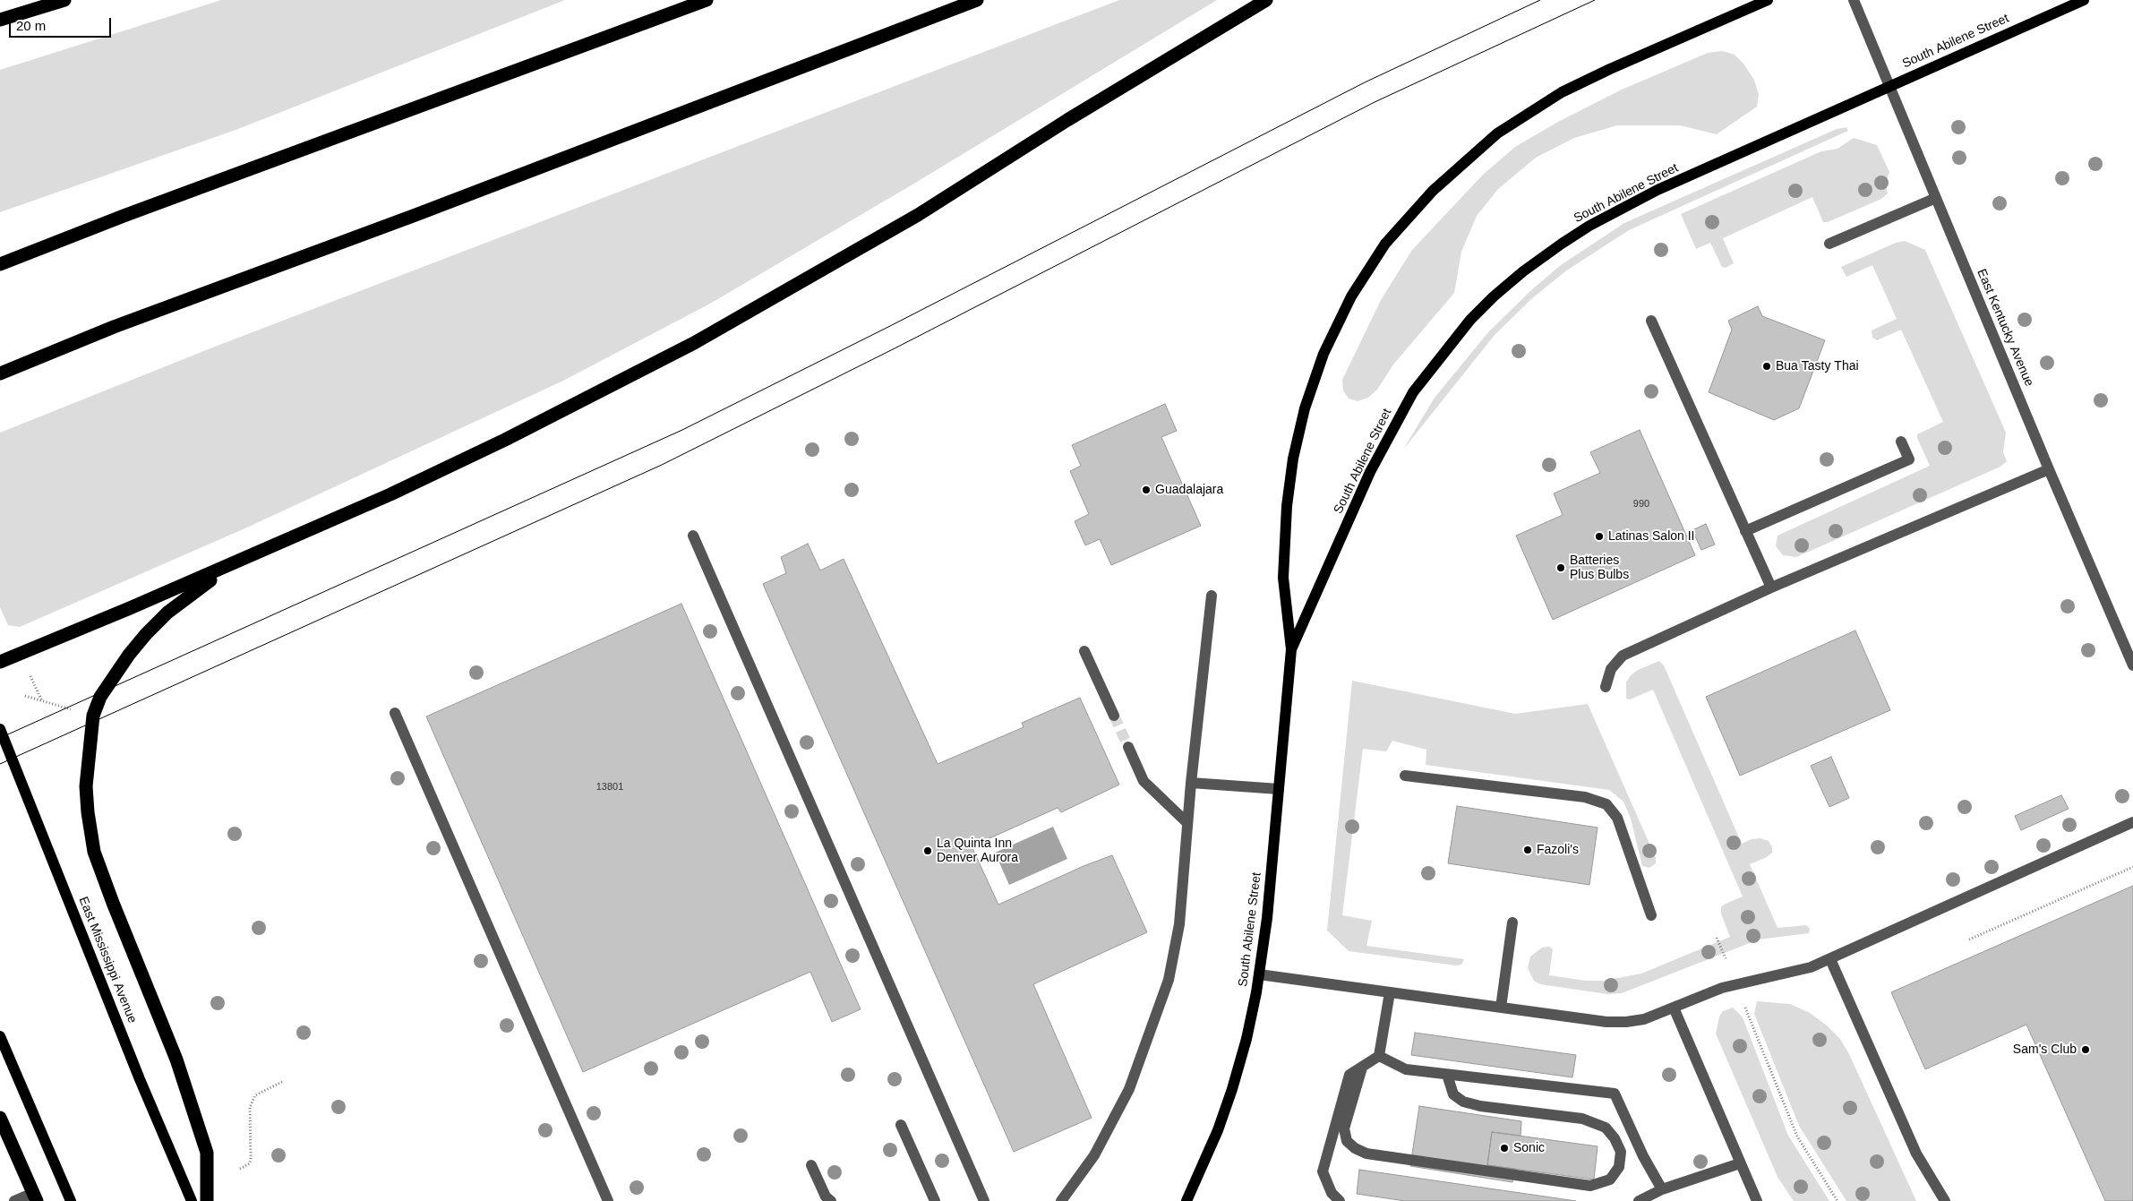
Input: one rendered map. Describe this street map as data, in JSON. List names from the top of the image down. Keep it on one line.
{"streets":{"main road":["South Abilene Street","East Mississippi Avenue"],"street":["East Kentucky Avenue"]},"crossings":[["South Abilene Street","East Kentucky Avenue"]],"places":["Bua Tasty Thai","Guadalajara","Latinas Salon II","Batteries Plus Bulbs","Fazoli's","La Quinta Inn Denver Aurora","Sam's Club","Sonic"],"house_numbers":["990","13801"],"scale_bar":"20 m"}
